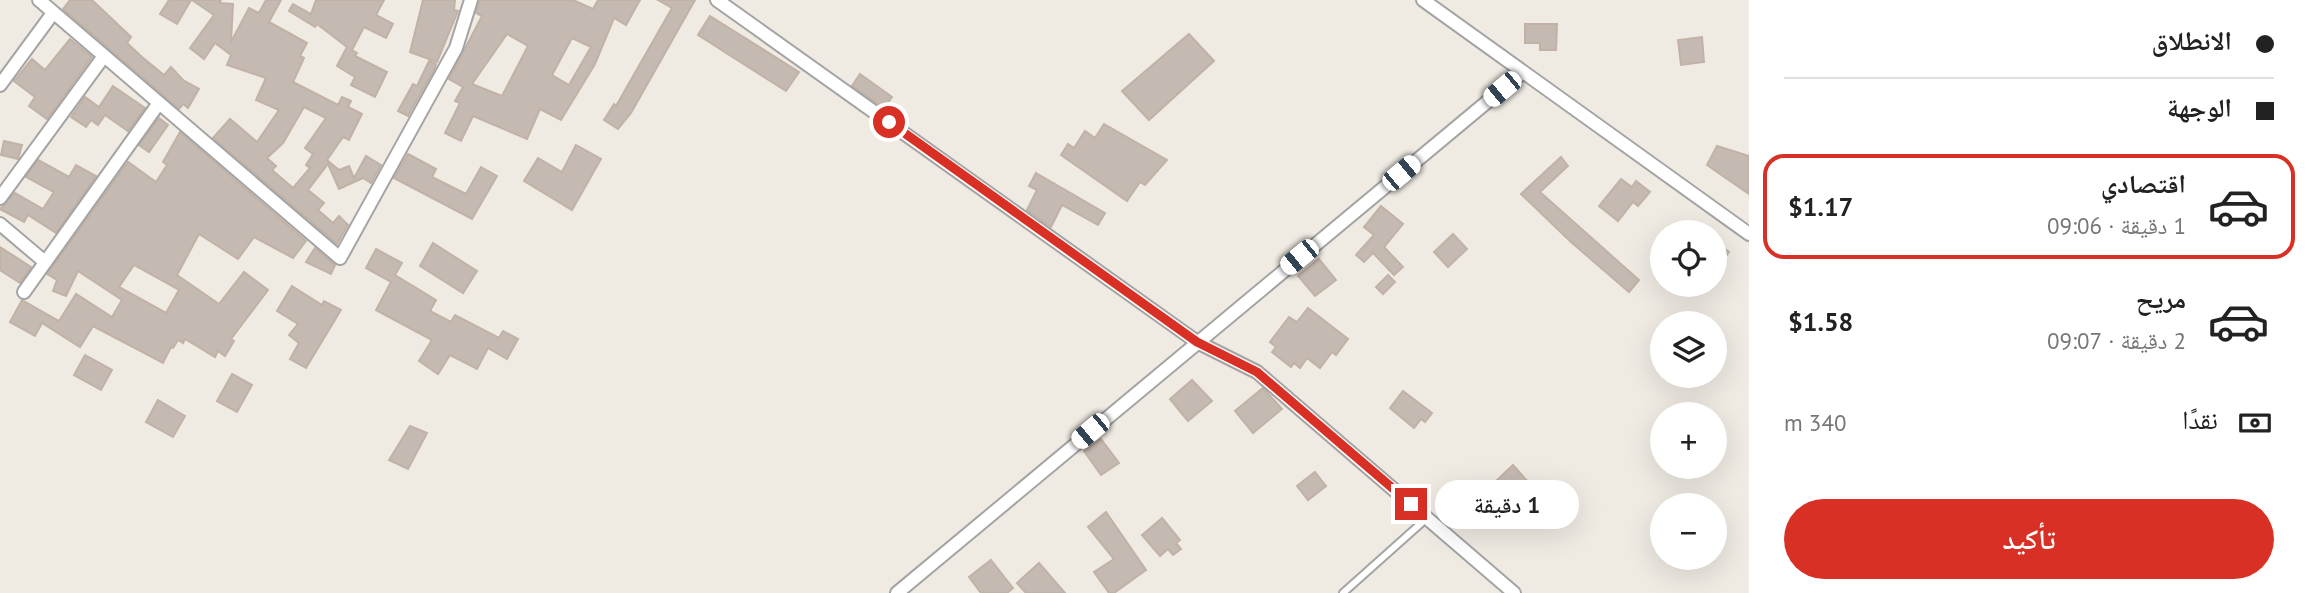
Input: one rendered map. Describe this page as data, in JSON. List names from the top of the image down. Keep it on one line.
{"page":{"banner":["الانطلاق","الوجهة"],"list":[{"name":"اقتصادي","note":"1 دقيقة · 09:06","value":"$1.17"},{"name":"مريح","note":"2 دقيقة · 09:07","value":"$1.58"}],"map_buttons":["+","−"],"pay":["نقدًا","340 m"],"bubble":"1 دقيقة","buttons":"تأكيد"}}
